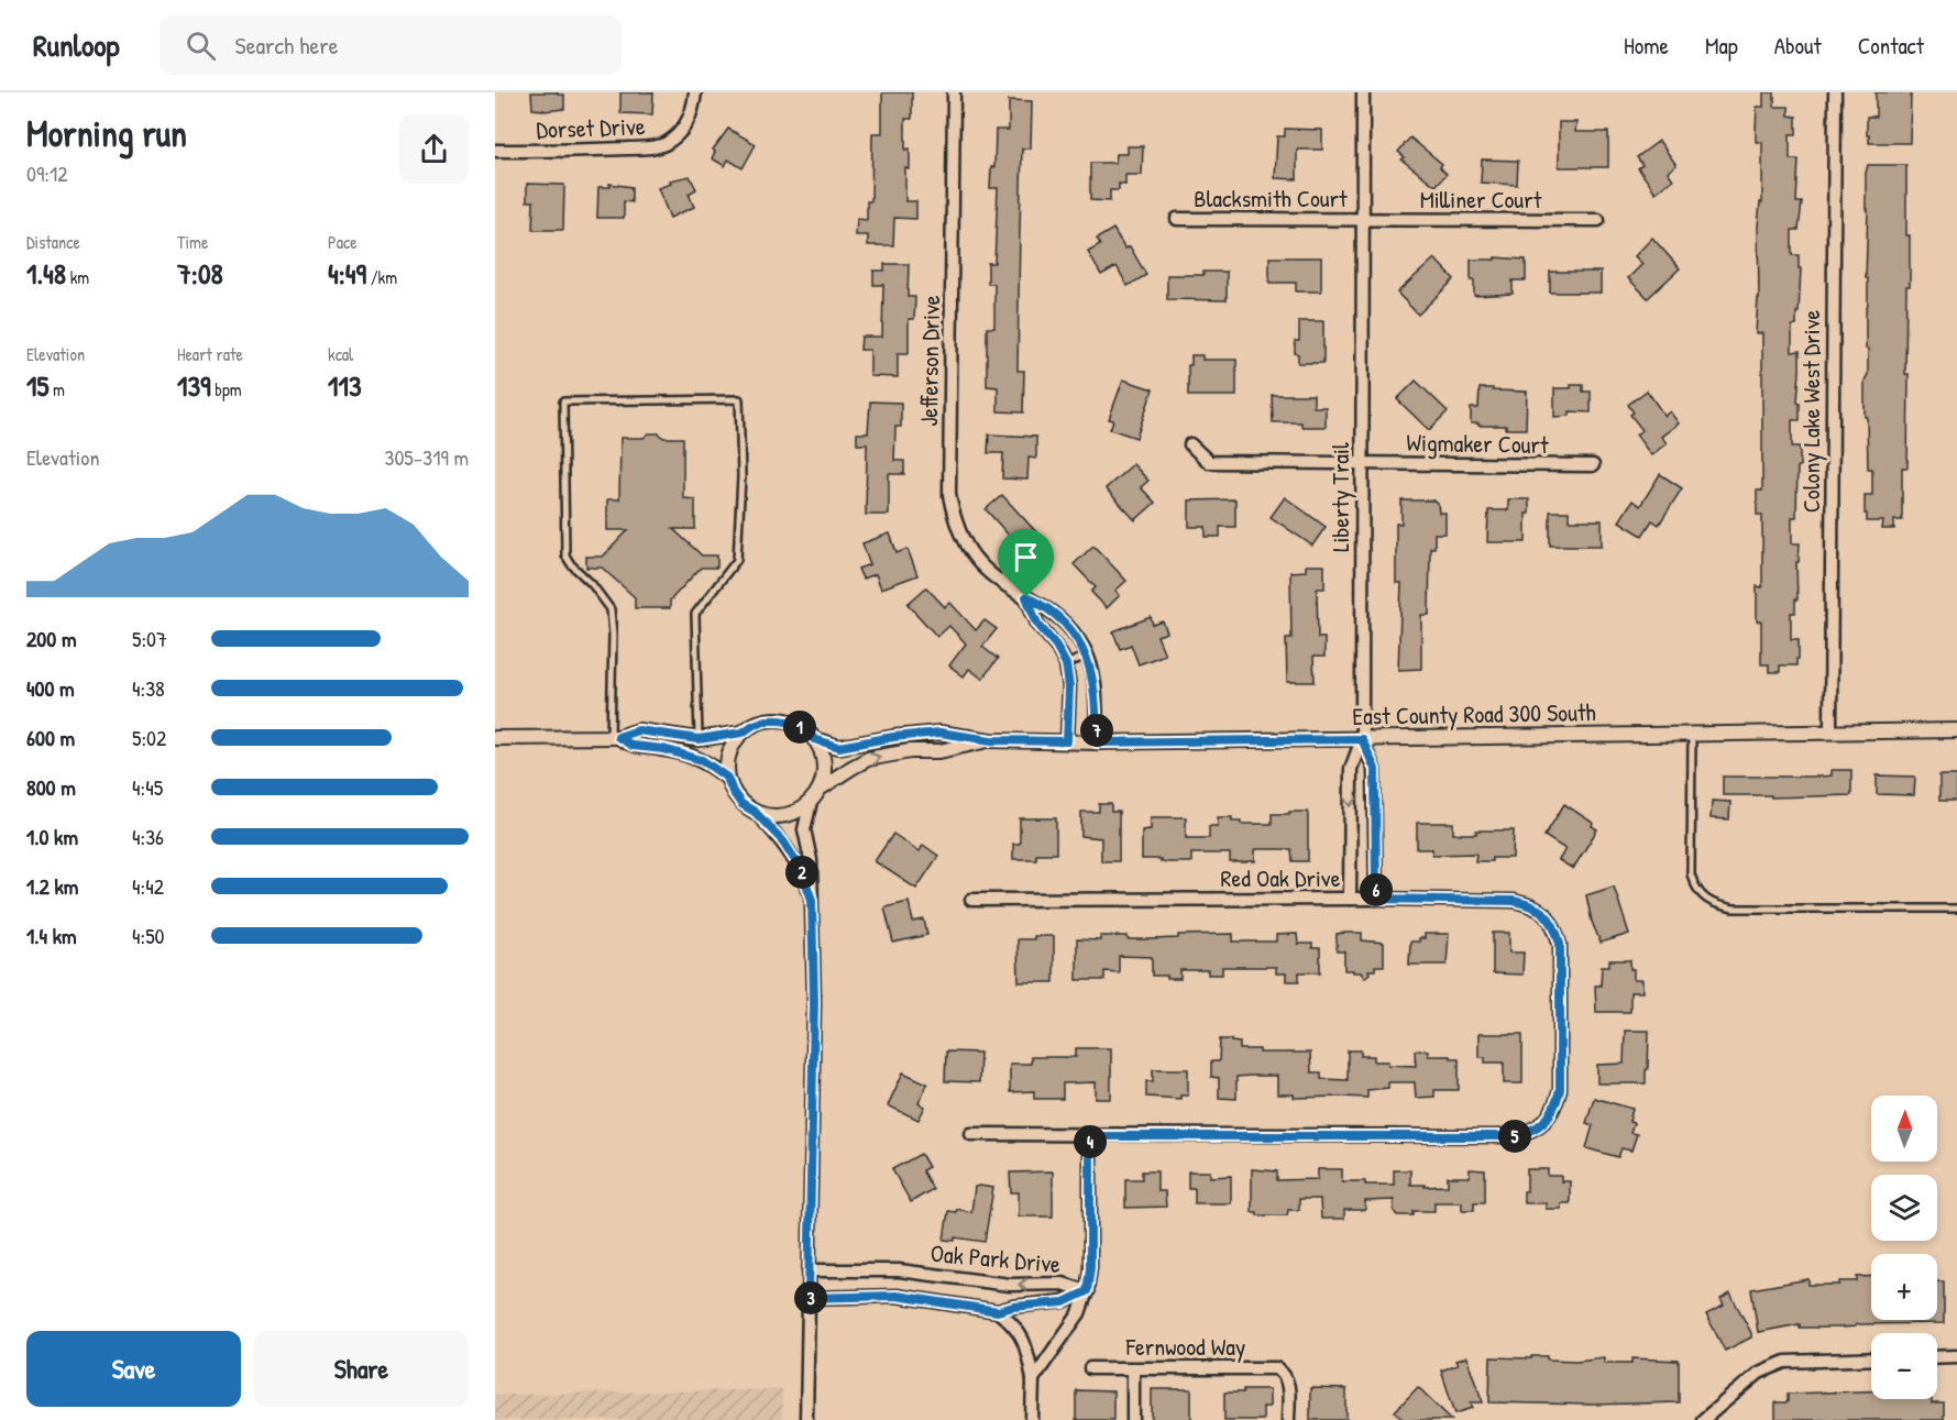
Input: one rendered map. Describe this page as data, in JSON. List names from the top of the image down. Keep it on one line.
{"streets":{"street":["Dorset Drive","Blacksmith Court","Milliner Court","Jefferson Drive","Colony Lake West Drive","Wigmaker Court","Liberty Trail","East County Road 300 South","Red Oak Drive","Oak Park Drive","Fernwood Way"]},"crossings":[["Blacksmith Court","Milliner Court"],["Blacksmith Court","Liberty Trail"],["Milliner Court","Liberty Trail"],["Jefferson Drive","East County Road 300 South"],["Colony Lake West Drive","East County Road 300 South"],["Wigmaker Court","Liberty Trail"],["Liberty Trail","East County Road 300 South"],["Liberty Trail","Red Oak Drive"]],"north":"top","page":{"header":"Runloop","search":"Search here","nav":["Home","Map","About","Contact"],"heading":["Morning run","09:12"],"stats":[["Distance","1.48 km"],["Time","7:08"],["Pace","4:49 /km"],["Elevation","15 m"],["Heart rate","139 bpm"],["kcal","113"]],"chart":["Elevation","305–319 m"],"list":[{"name":"200 m","note":"5:07"},{"name":"400 m","note":"4:38"},{"name":"600 m","note":"5:02"},{"name":"800 m","note":"4:45"},{"name":"1.0 km","note":"4:36"},{"name":"1.2 km","note":"4:42"},{"name":"1.4 km","note":"4:50"}],"pins":["1","7","2","6","5","4","3"],"map_buttons":["+","−"],"buttons":["Save","Share"]}}
